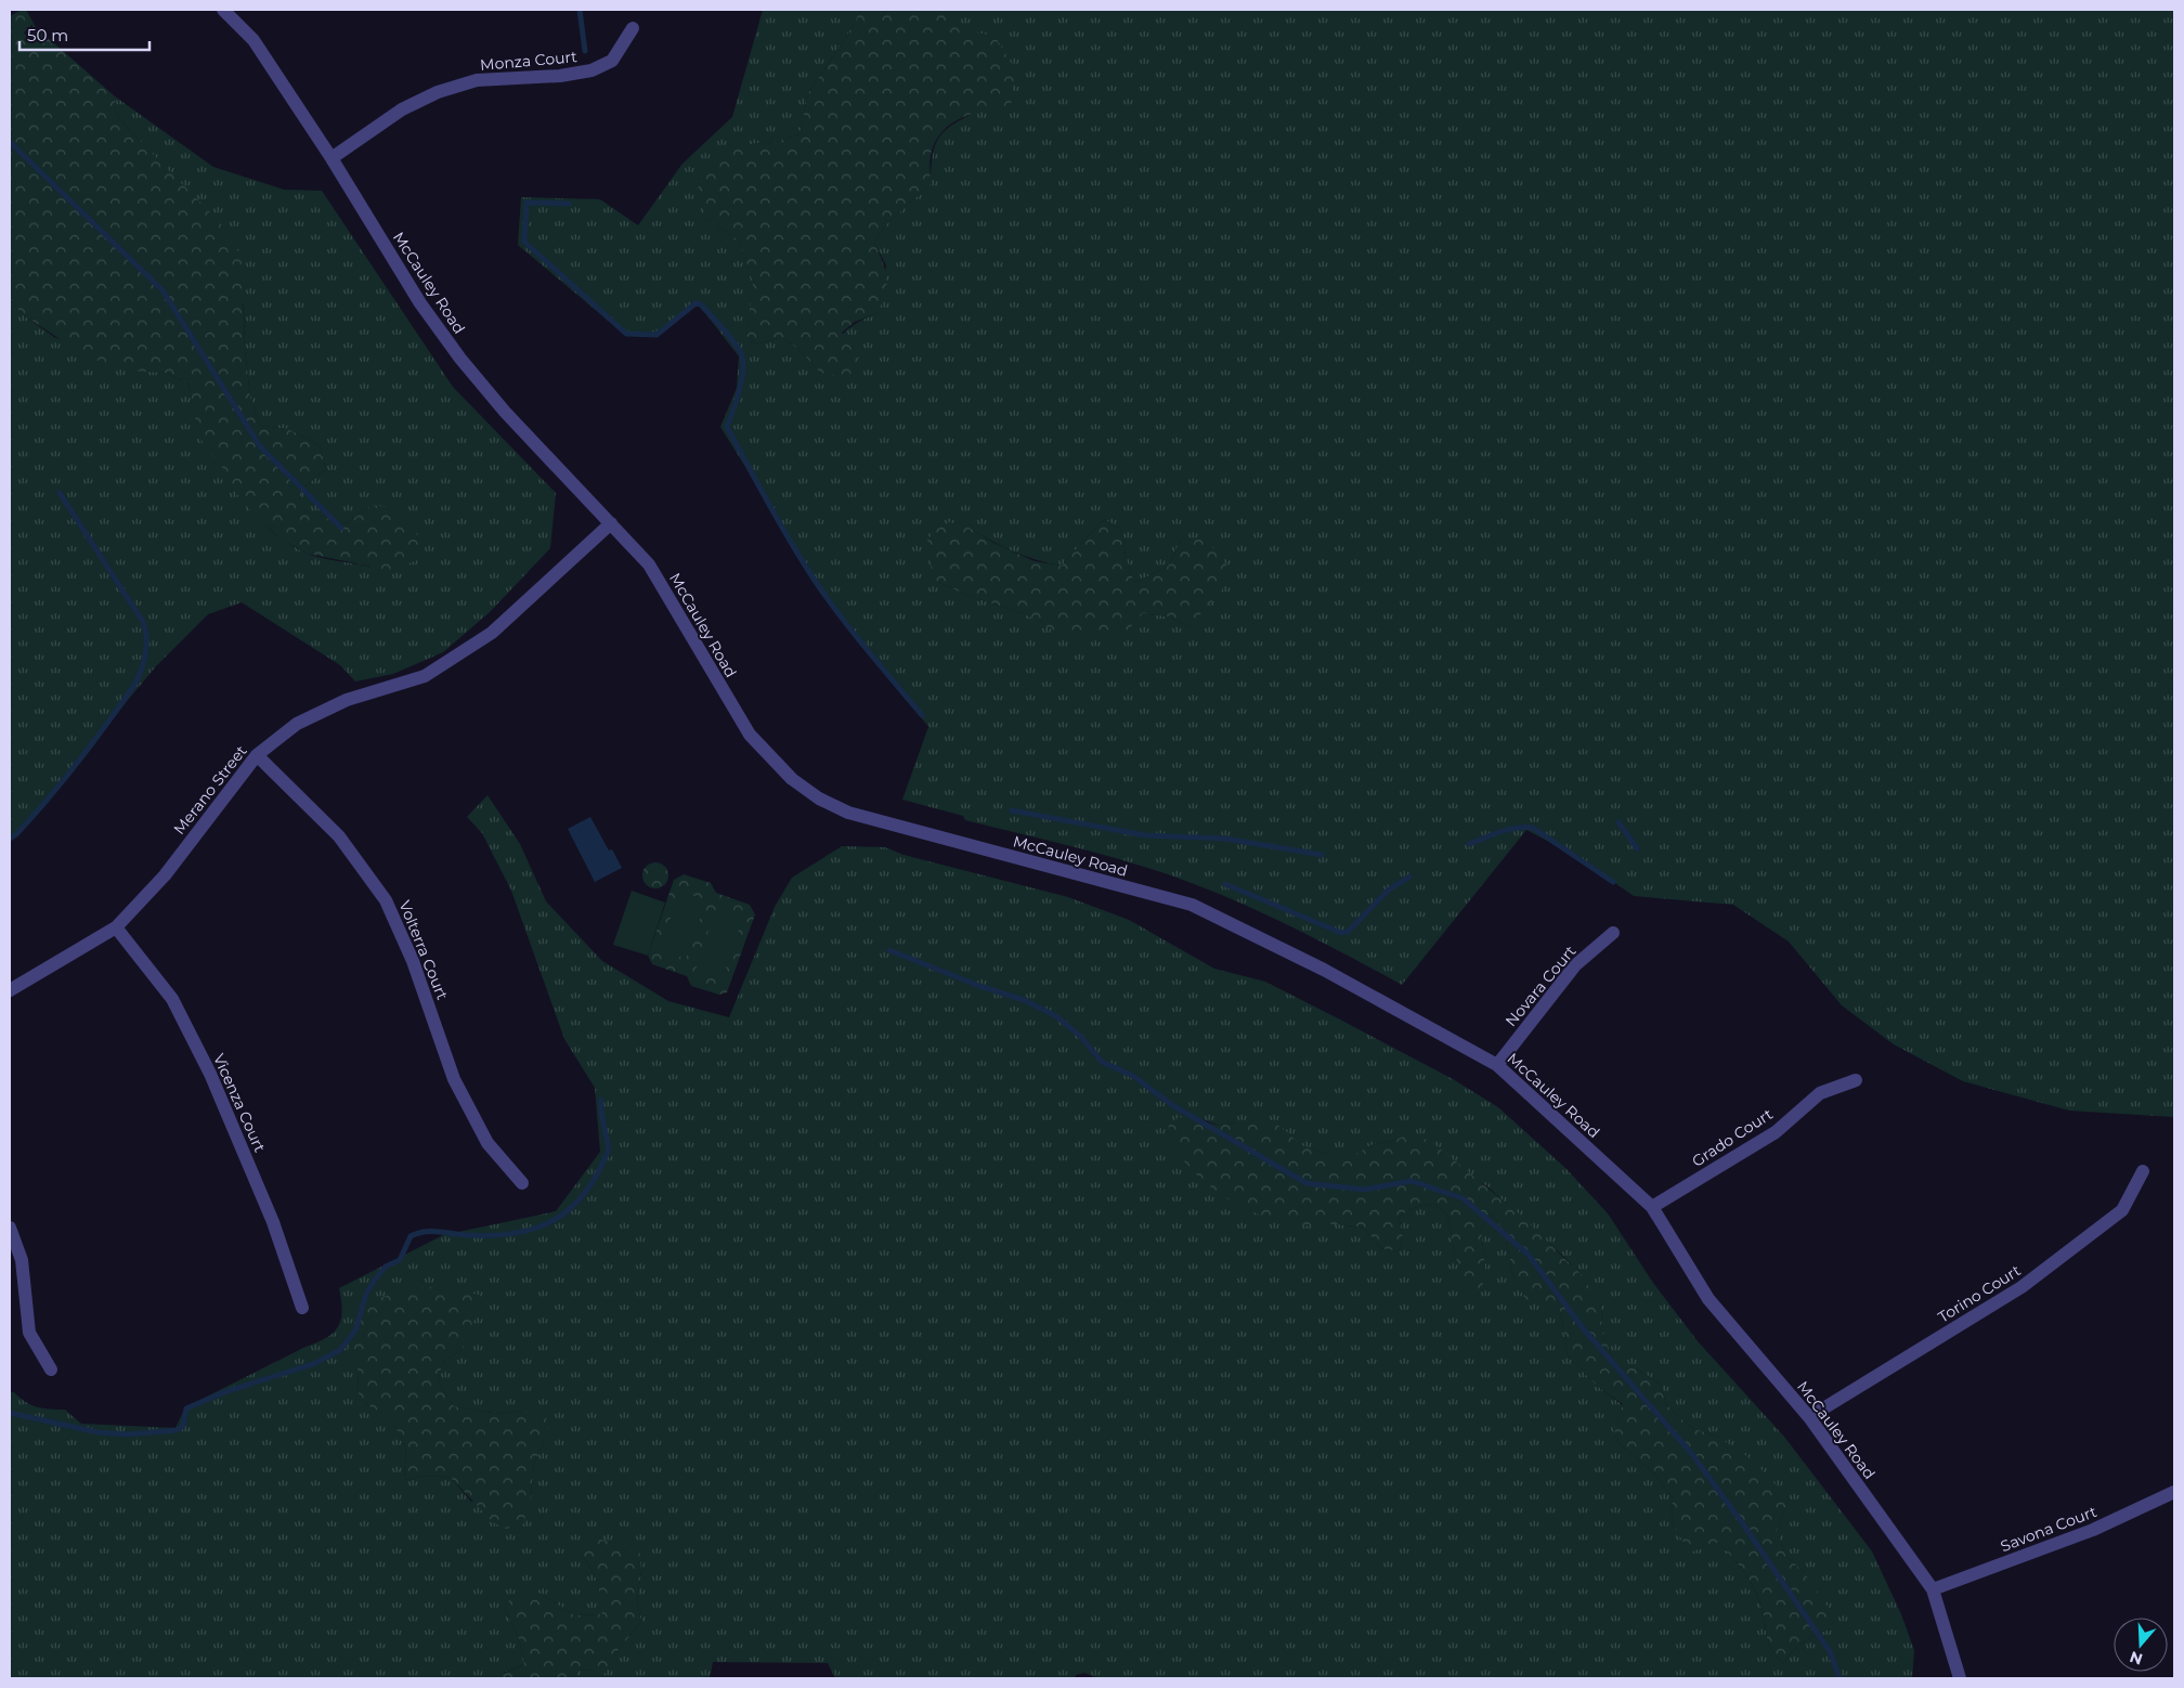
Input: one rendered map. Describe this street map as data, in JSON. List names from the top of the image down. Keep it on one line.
{"streets":{"street":["Monza Court","McCauley Road","Merano Street","Volterra Court","Novara Court","Vicenza Court","Grado Court","Torino Court","Savona Court"]},"crossings":[["Monza Court","McCauley Road"],["McCauley Road","Merano Street"],["McCauley Road","Novara Court"],["McCauley Road","Grado Court"],["McCauley Road","Torino Court"],["McCauley Road","Savona Court"],["Merano Street","Volterra Court"],["Merano Street","Vicenza Court"]],"scale_bar":"50 m","north":"bottom"}
